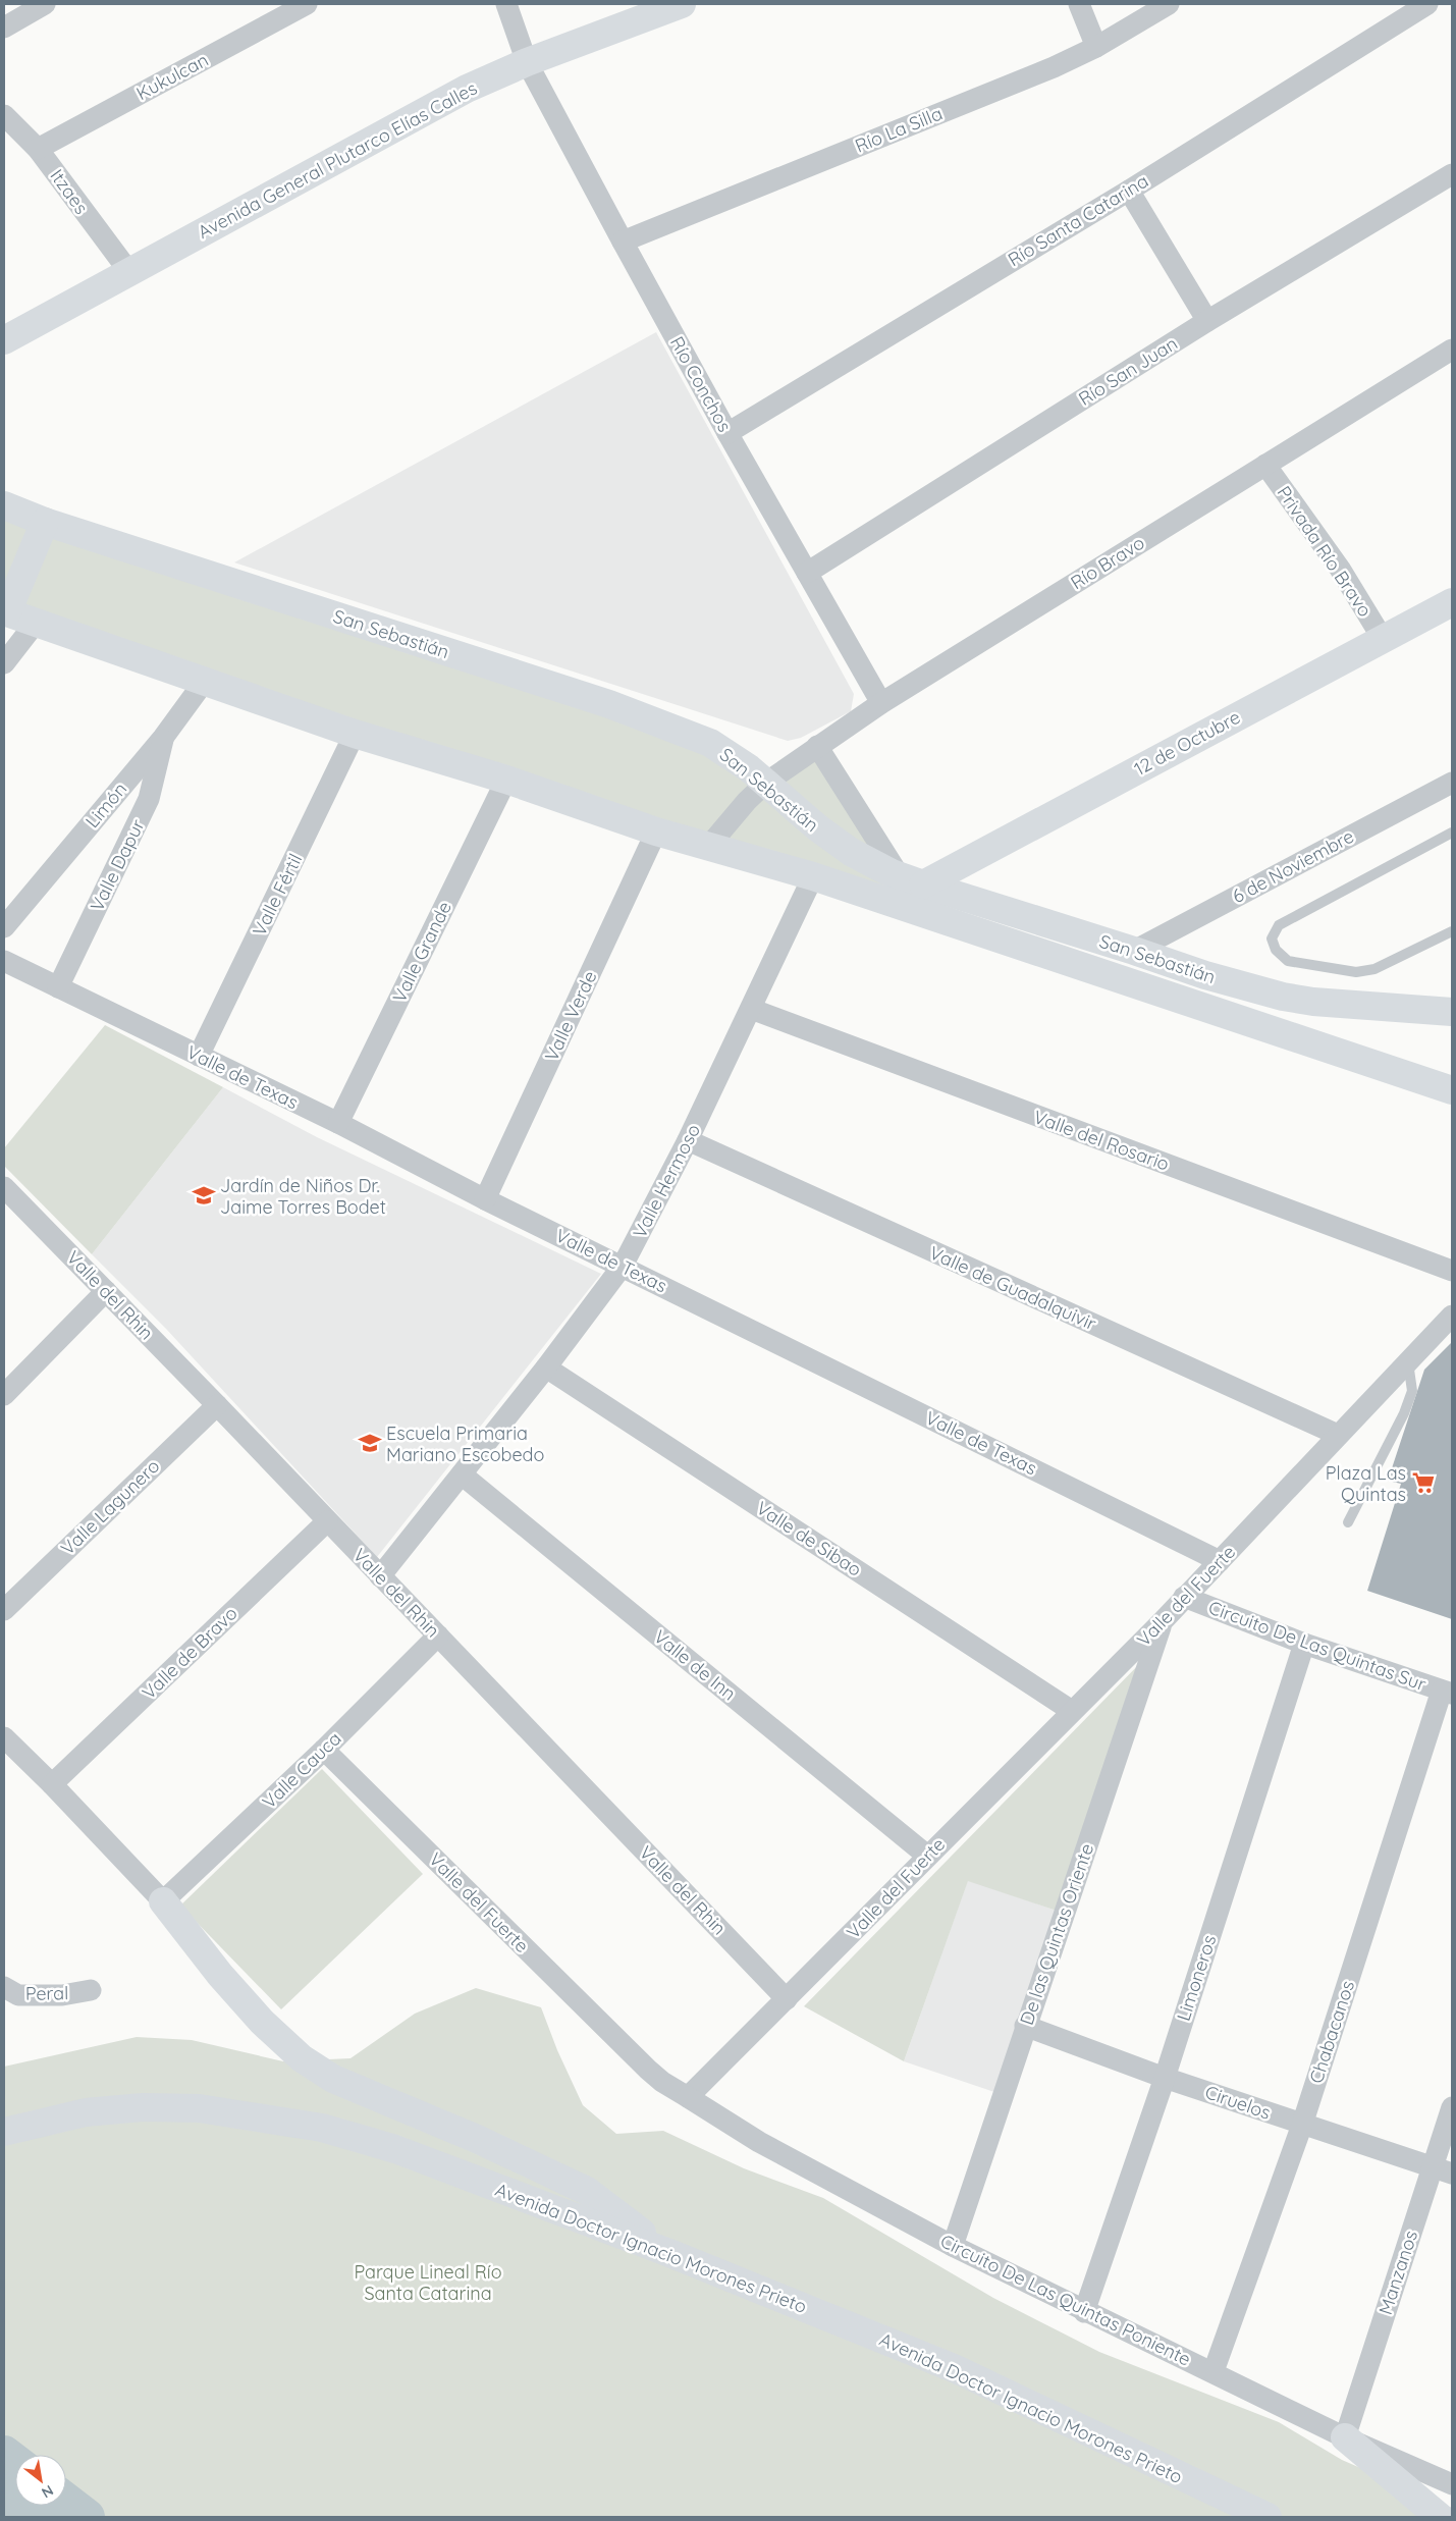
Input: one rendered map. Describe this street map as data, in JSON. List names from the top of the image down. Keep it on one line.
{"streets":{"main road":["Avenida General Plutarco Elías Calles","San Sebastián","12 de Octubre","Avenida Doctor Ignacio Morones Prieto"],"street":["Kukulcan","Río La Silla","Itzaes","Río Santa Catarina","Río San Juan","Río Conchos","Privada Río Bravo","Río Bravo","Limón","Valle Dapur","6 de Noviembre","Valle Fértil","Valle Grande","Valle Verde","Valle de Texas","Valle del Rosario","Valle Hermoso","Valle de Guadalquivir","Valle del Rhin","Valle Lagunero","Valle de Sibao","Valle del Fuerte","Circuito De Las Quintas Sur","Valle de Bravo","Valle de Inn","Valle Cauca","De las Quintas Oriente","Limoneros","Peral","Chabacanos","Ciruelos","Manzanos","Circuito De Las Quintas Poniente"]},"crossings":[["Kukulcan","Itzaes"],["Río La Silla","Río Conchos"],["Avenida General Plutarco Elías Calles","Itzaes"],["Avenida General Plutarco Elías Calles","Río Conchos"],["Río Santa Catarina","Río Conchos"],["Río San Juan","Río Conchos"],["Río Conchos","Río Bravo"],["Privada Río Bravo","Río Bravo"],["Privada Río Bravo","12 de Octubre"],["Río Bravo","San Sebastián"],["San Sebastián","12 de Octubre"],["San Sebastián","Limón"],["San Sebastián","6 de Noviembre"],["San Sebastián","Valle Fértil"],["San Sebastián","Valle Grande"],["San Sebastián","Valle Verde"],["San Sebastián","Valle Hermoso"],["Limón","Valle Dapur"],["Valle Dapur","Valle de Texas"],["Valle Fértil","Valle de Texas"],["Valle Grande","Valle de Texas"],["Valle Verde","Valle de Texas"],["Valle de Texas","Valle Hermoso"],["Valle de Texas","Valle del Fuerte"],["Valle del Rosario","Valle Hermoso"],["Valle Hermoso","Valle de Guadalquivir"],["Valle Hermoso","Valle del Rhin"],["Valle Hermoso","Valle de Sibao"],["Valle Hermoso","Valle de Inn"],["Valle de Guadalquivir","Valle del Fuerte"],["Valle del Rhin","Valle Lagunero"],["Valle del Rhin","Valle del Fuerte"],["Valle del Rhin","Valle de Bravo"],["Valle del Rhin","Valle Cauca"],["Valle de Sibao","Valle del Fuerte"],["Valle del Fuerte","Circuito De Las Quintas Sur"],["Valle del Fuerte","Valle de Inn"],["Valle del Fuerte","Valle Cauca"],["Valle del Fuerte","De las Quintas Oriente"],["Valle del Fuerte","Circuito De Las Quintas Poniente"],["Circuito De Las Quintas Sur","Limoneros"],["Circuito De Las Quintas Sur","Chabacanos"],["De las Quintas Oriente","Ciruelos"],["De las Quintas Oriente","Circuito De Las Quintas Poniente"],["Limoneros","Ciruelos"],["Limoneros","Circuito De Las Quintas Poniente"],["Chabacanos","Ciruelos"],["Chabacanos","Circuito De Las Quintas Poniente"],["Ciruelos","Manzanos"],["Manzanos","Circuito De Las Quintas Poniente"]],"parks":["Parque Lineal Río Santa Catarina"],"places":{"school or university":["Jardín de Niños Dr. Jaime Torres Bodet","Escuela Primaria Mariano Escobedo"],"supermarket":["Plaza Las Quintas"]},"north":"bottom right"}
